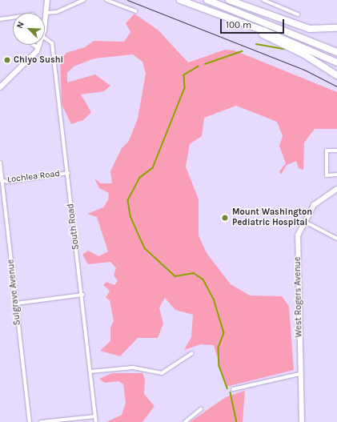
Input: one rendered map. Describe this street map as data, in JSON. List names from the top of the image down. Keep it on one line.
{"streets":{"street":["Lochlea Road","South Road","Sulgrave Avenue","West Rogers Avenue"]},"crossings":[["Lochlea Road","South Road"],["Lochlea Road","Sulgrave Avenue"]],"places":["Chiyo Sushi","Mount Washington Pediatric Hospital"],"scale_bar":"100 m","north":"top left"}
